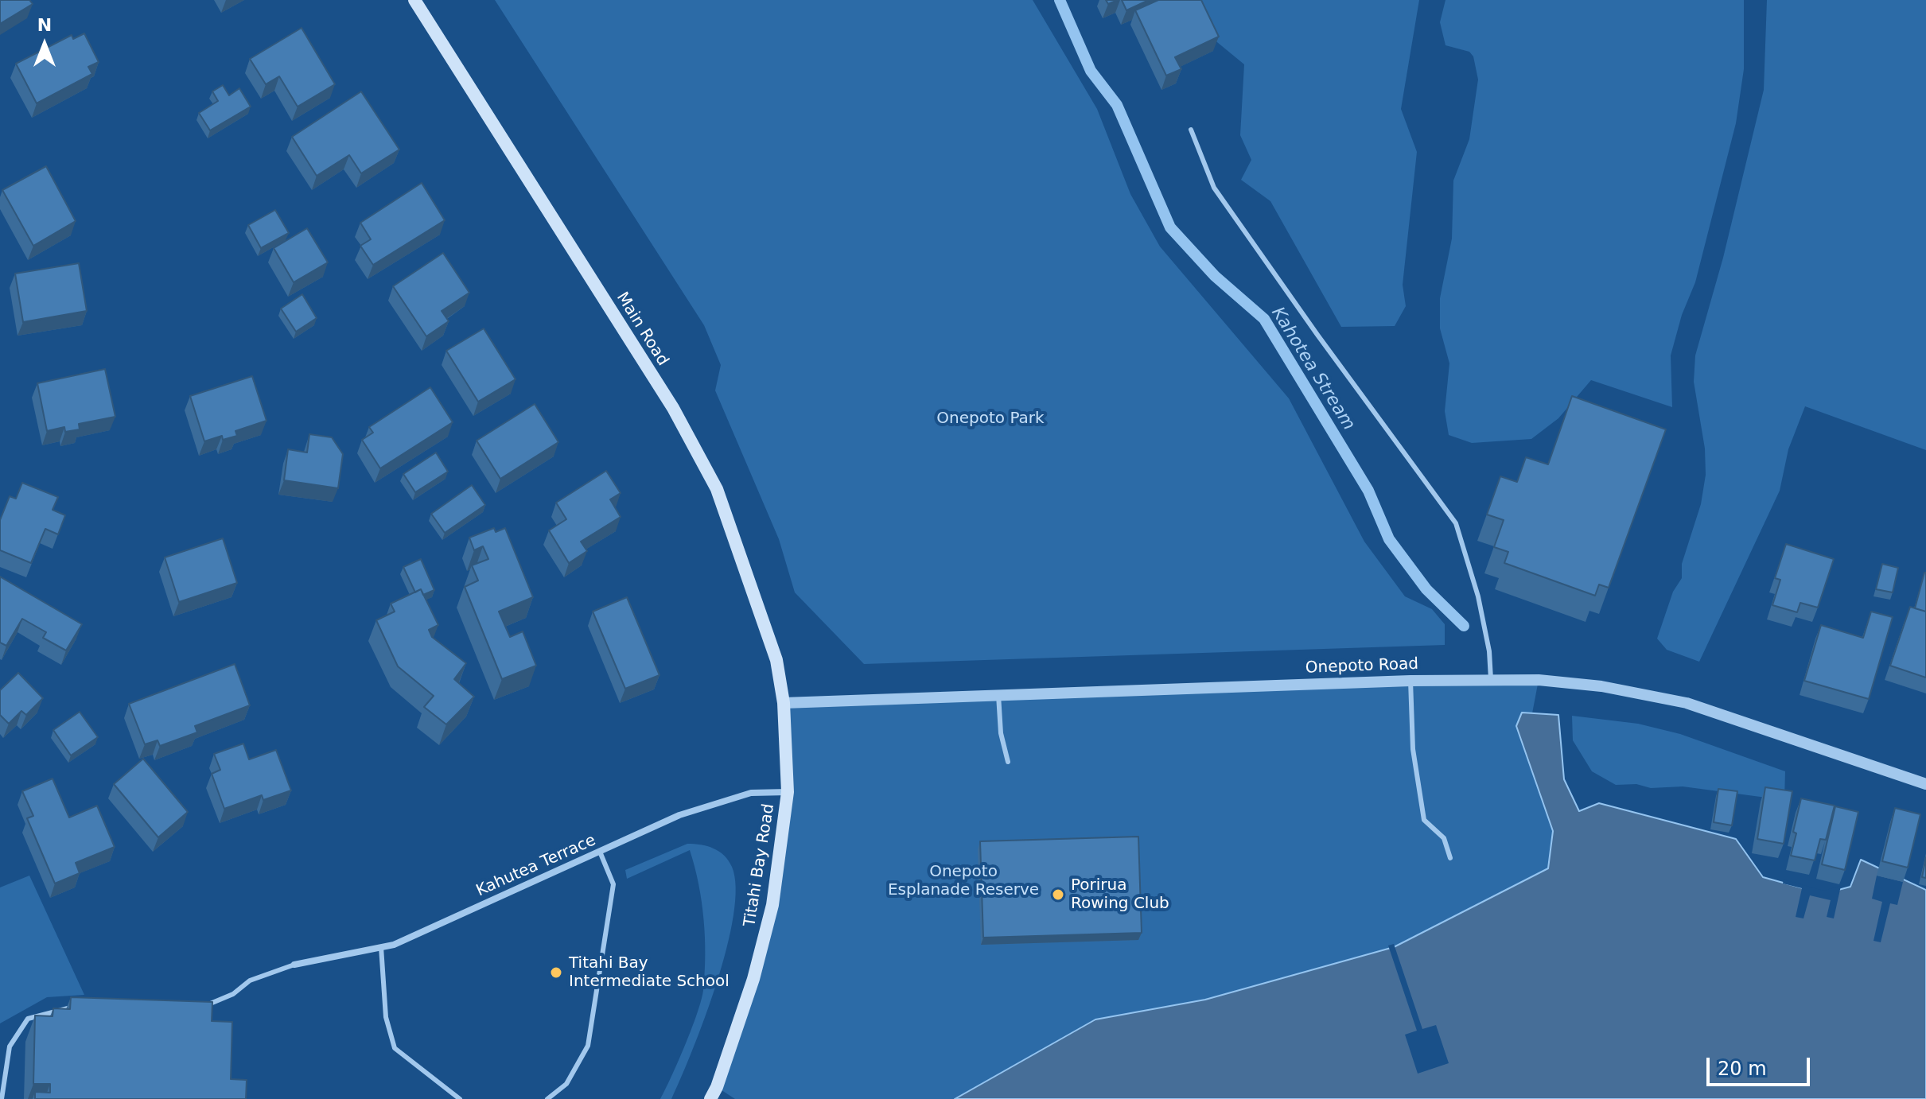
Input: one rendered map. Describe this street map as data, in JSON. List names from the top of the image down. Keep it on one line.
{"streets":{"main road":["Main Road","Titahi Bay Road"],"street":["Onepoto Road","Kahutea Terrace"]},"crossings":[["Main Road","Onepoto Road"],["Main Road","Titahi Bay Road"],["Onepoto Road","Titahi Bay Road"],["Titahi Bay Road","Kahutea Terrace"]],"water":["Kahotea Stream"],"parks":["Onepoto Park","Onepoto Esplanade Reserve"],"places":["Porirua Rowing Club","Titahi Bay Intermediate School"],"scale_bar":"20 m","north":"top"}
